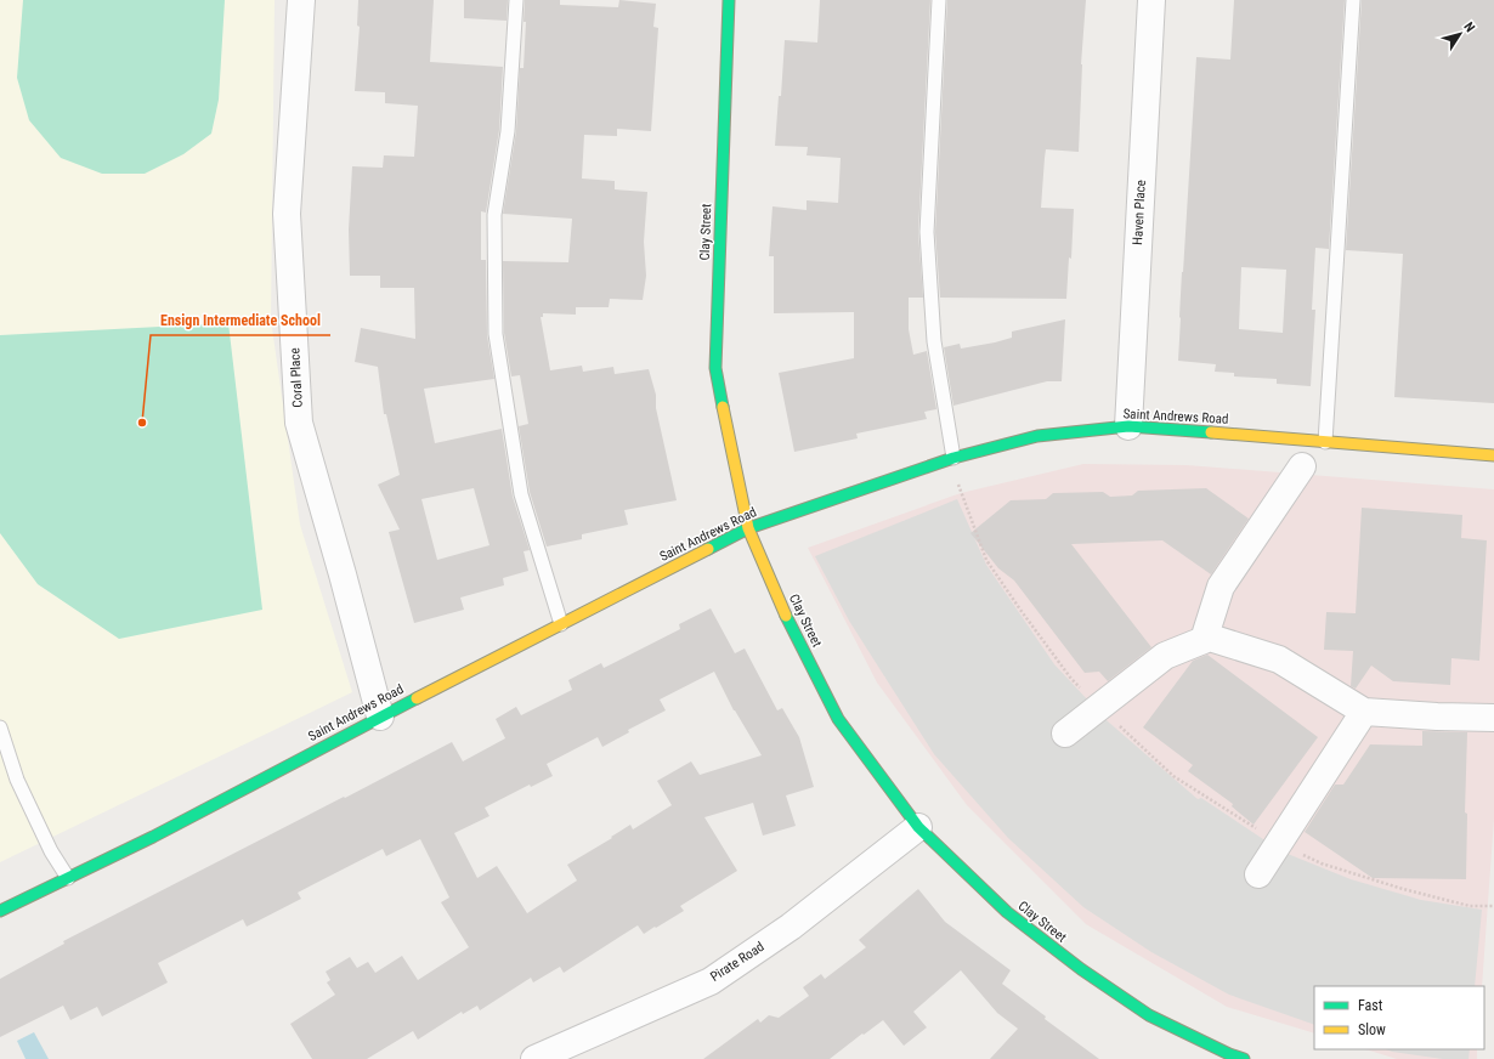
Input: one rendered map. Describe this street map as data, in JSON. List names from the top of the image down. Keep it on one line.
{"streets":{"street":["Haven Place","Clay Street","Coral Place","Saint Andrews Road","Pirate Road"]},"crossings":[["Haven Place","Saint Andrews Road"],["Clay Street","Saint Andrews Road"],["Clay Street","Pirate Road"],["Coral Place","Saint Andrews Road"]],"places":["Ensign Intermediate School"],"legend":["Fast","Slow"],"north":"top right"}
